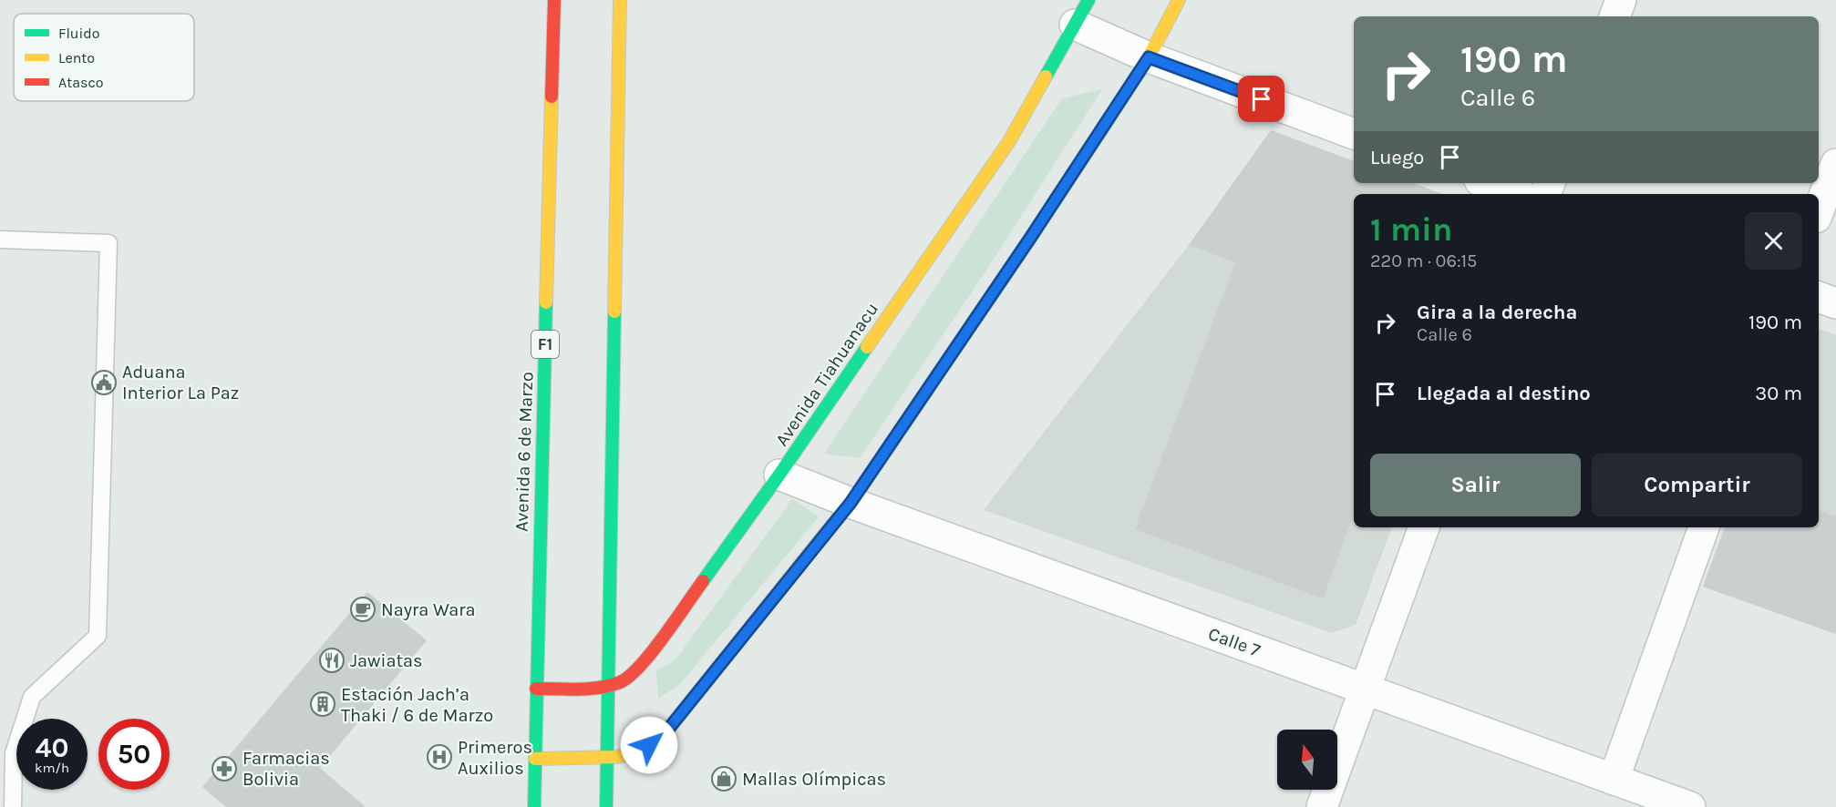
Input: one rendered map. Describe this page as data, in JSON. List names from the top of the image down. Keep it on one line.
{"streets":{"main road":["F1","Avenida Tiahuanacu","Avenida 6 de Marzo"],"street":["Calle 7"]},"crossings":[["Avenida Tiahuanacu","Avenida 6 de Marzo"],["Avenida Tiahuanacu","Calle 7"]],"places":{"public building":["Aduana Interior La Paz"],"cafe":["Nayra Wara"],"restaurant":["Jawiatas"],"building":["Estación Jach’a Thaki / 6 de Marzo"],"hospital":["Primeros Auxilios"],"pharmacy":["Farmacias Bolivia"],"shop":["Mallas Olímpicas"]},"legend":["Fluido","Lento","Atasco"],"north":"top","page":{"turn":["190 m","Calle 6"],"then":"Luego","heading":["1 min","220 m · 06:15"],"list":[{"name":"Gira a la derecha","note":"Calle 6","value":"190 m"},{"name":"Llegada al destino","value":"30 m"}],"buttons":["Salir","Compartir"],"speed":"40 km/h","limit":"50"}}
